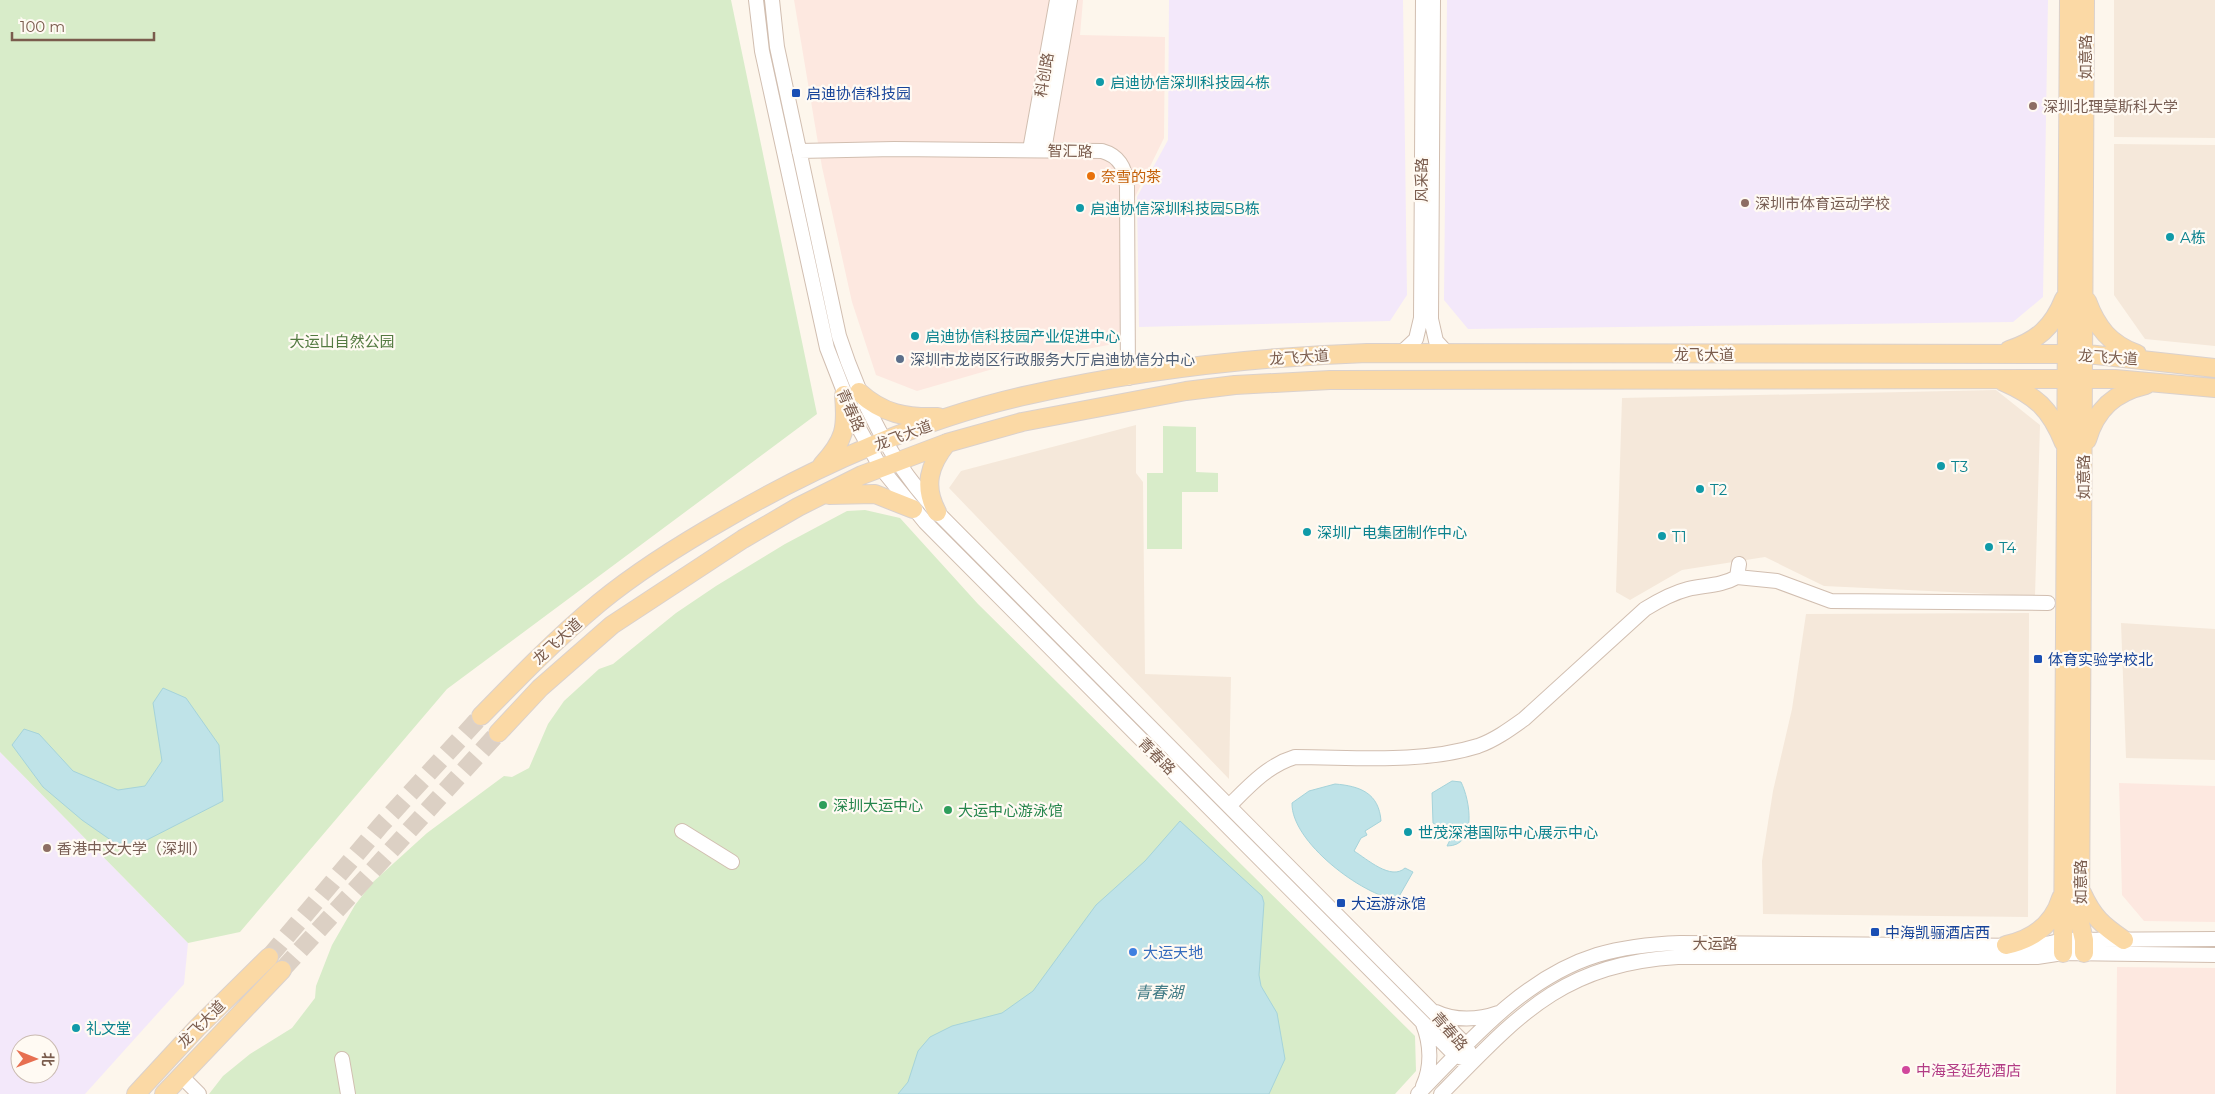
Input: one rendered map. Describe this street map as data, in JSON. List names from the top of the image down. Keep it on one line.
{"streets":{"main road":["如意路","龙飞大道"],"street":["科创路","智汇路","风采路","青春路","大运路"]},"crossings":[["如意路","龙飞大道"],["如意路","大运路"],["科创路","智汇路"],["智汇路","龙飞大道"],["智汇路","青春路"],["风采路","龙飞大道"],["龙飞大道","青春路"],["青春路","大运路"]],"water":["青春湖"],"parks":["大运山自然公园"],"places":{"other":["启迪协信深圳科技园4栋","深圳北理莫斯科大学","奈雪的茶","深圳市体育运动学校","启迪协信深圳科技园5B栋","A栋","启迪协信科技园产业促进中心","深圳市龙岗区行政服务大厅启迪协信分中心","T3","T2","深圳广电集团制作中心","T1","T4","深圳大运中心","大运中心游泳馆","世茂深港国际中心展示中心","香港中文大学（深圳）","大运天地","礼文堂","中海圣延苑酒店"],"transit":["启迪协信科技园","体育实验学校北","大运游泳馆","中海凯骊酒店西"]},"scale_bar":"100 m","north":"right"}
